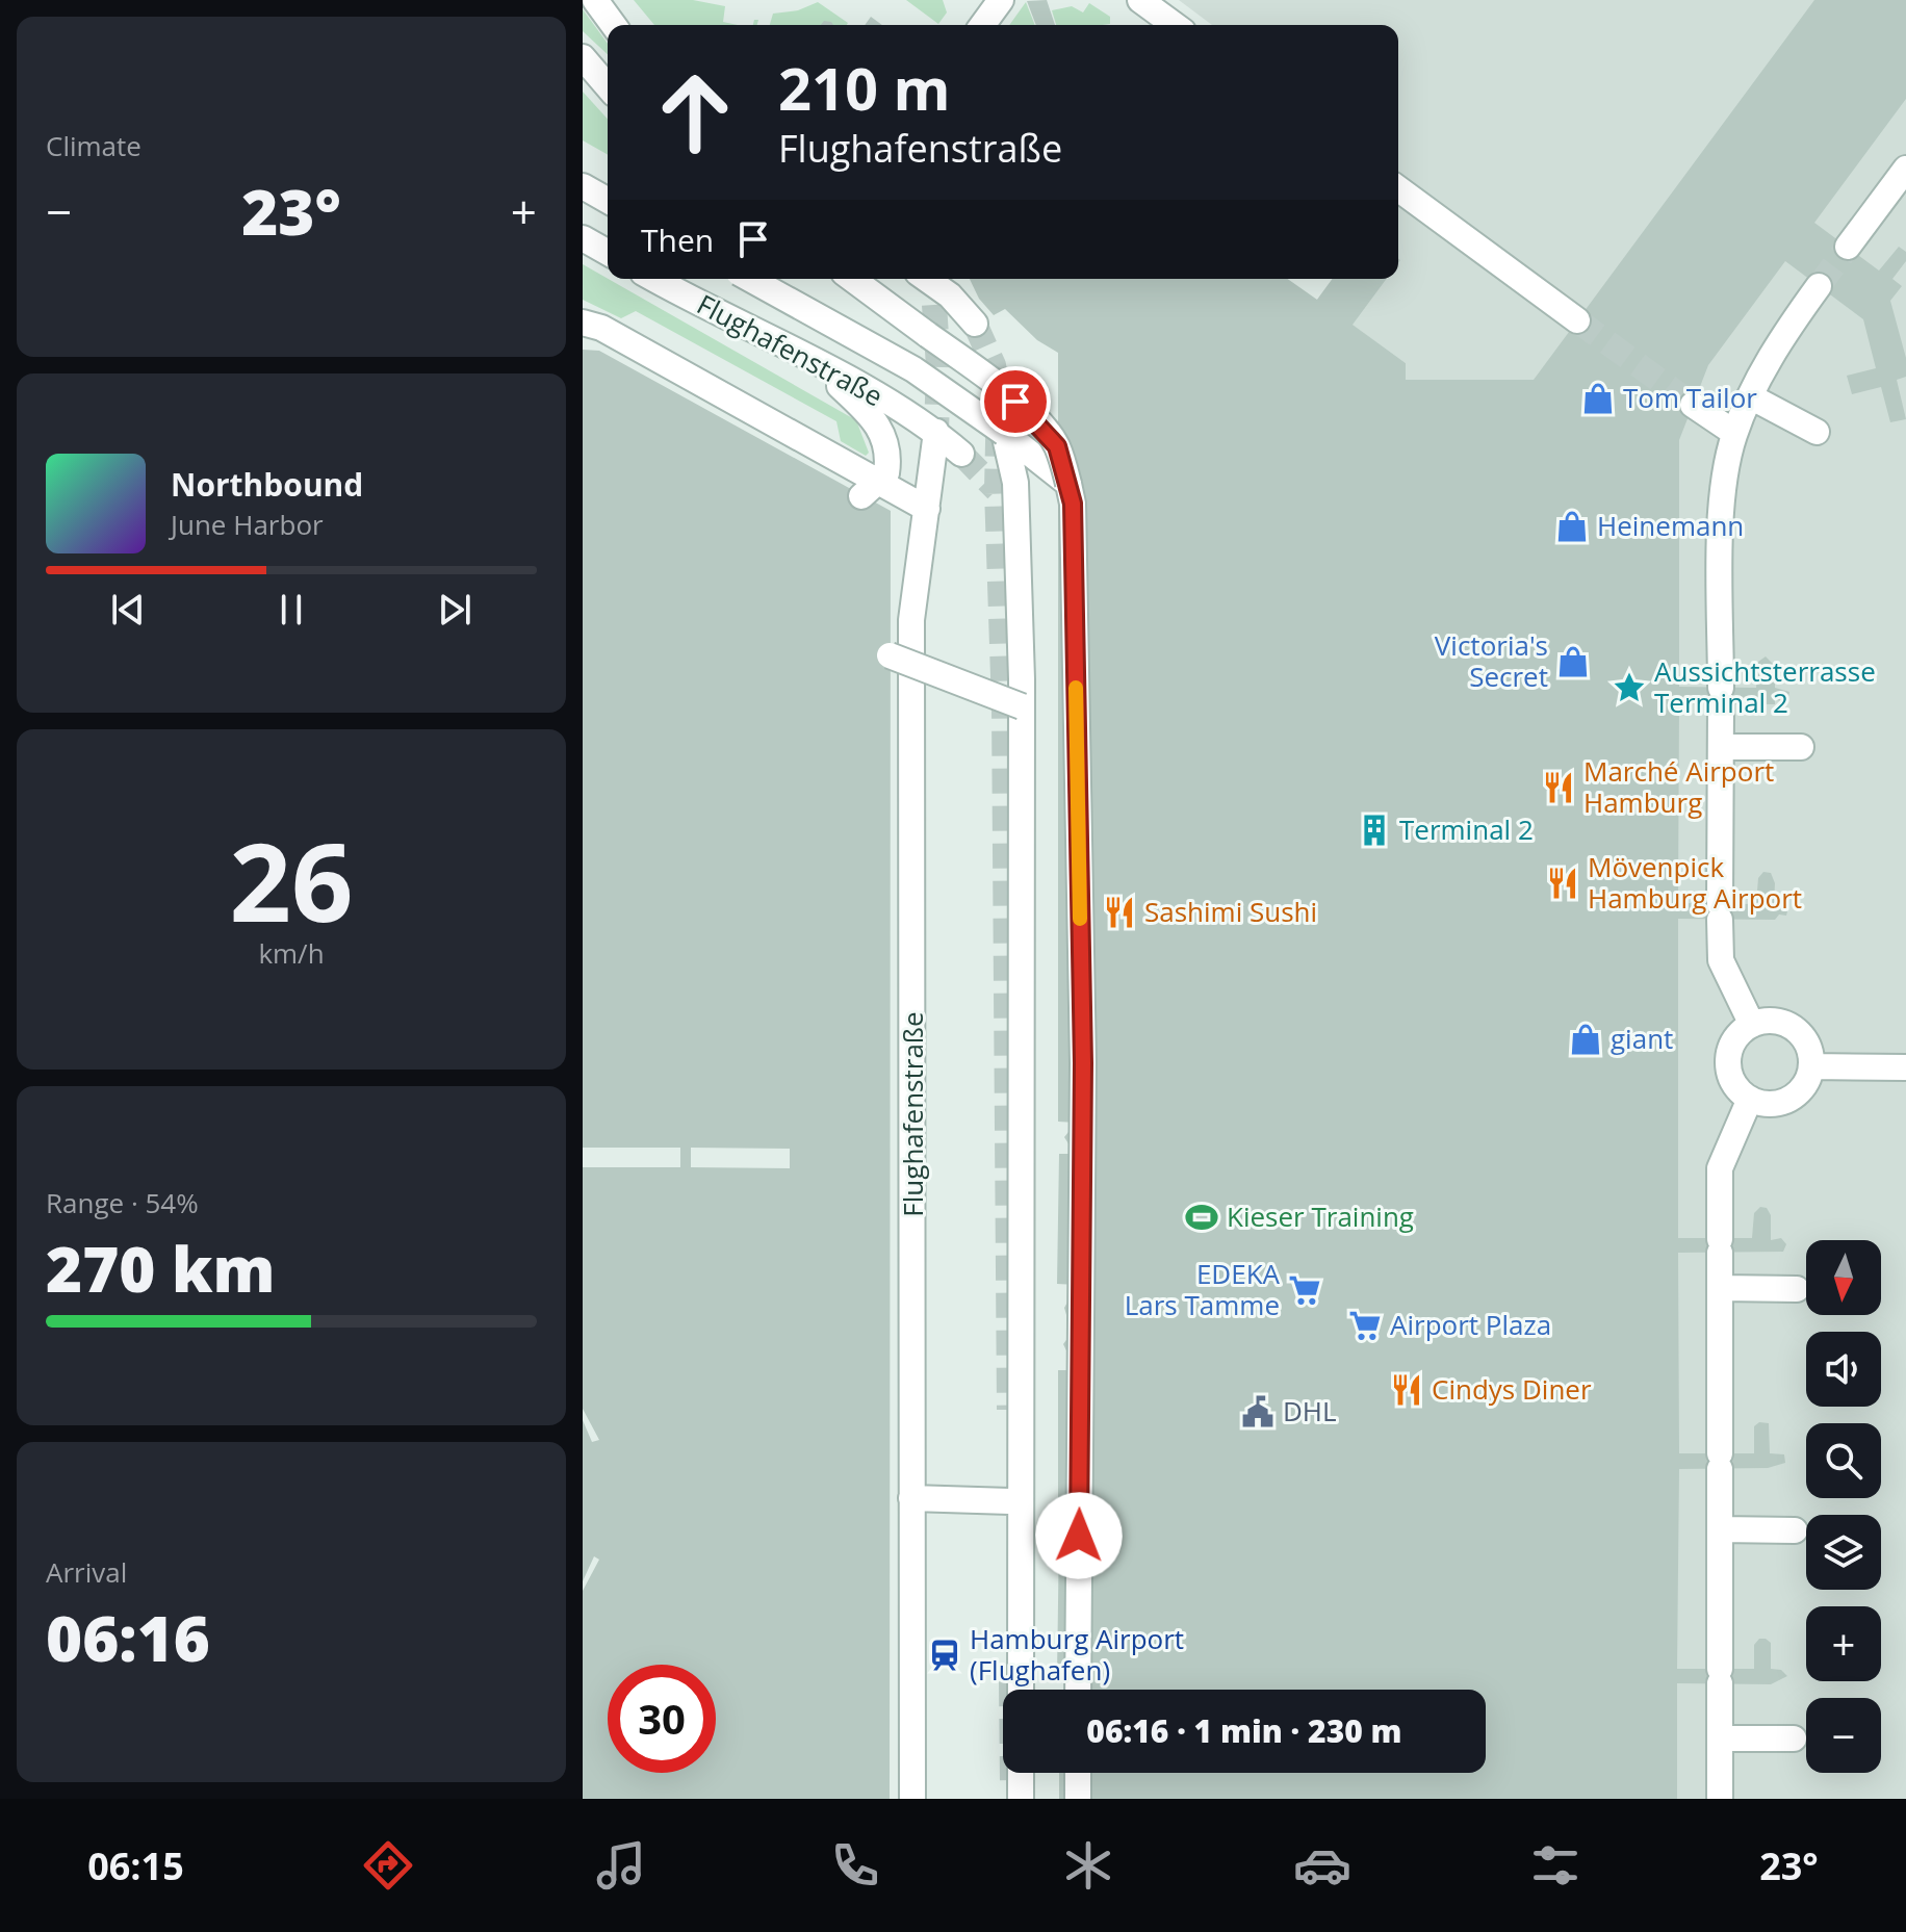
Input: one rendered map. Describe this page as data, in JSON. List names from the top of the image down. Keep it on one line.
{"streets":{"street":["Flughafenstraße"]},"places":{"shop":["Tom Tailor","Heinemann","Victoria's Secret","giant"],"place":["Aussichtsterrasse Terminal 2"],"restaurant":["Marché Airport Hamburg","Mövenpick Hamburg Airport","Sashimi Sushi","Cindys Diner"],"building":["Terminal 2"],"sports":["Kieser Training"],"supermarket":["EDEKA Lars Tamme","Airport Plaza"],"public building":["DHL"],"station":["Hamburg Airport (Flughafen)"]},"north":"bottom","page":{"tile":["Climate",["26","km/h"],["Range · 54%","270 km"],["Arrival","06:16"]],"turn":["210 m","Flughafenstraße"],"heat":["−","23°","+"],"then":"Then","song":["Northbound","June Harbor"],"map_buttons":["+","−"],"limit":"30","trip":"06:16 · 1 min · 230 m","tabs":["06:15","23°"]}}
